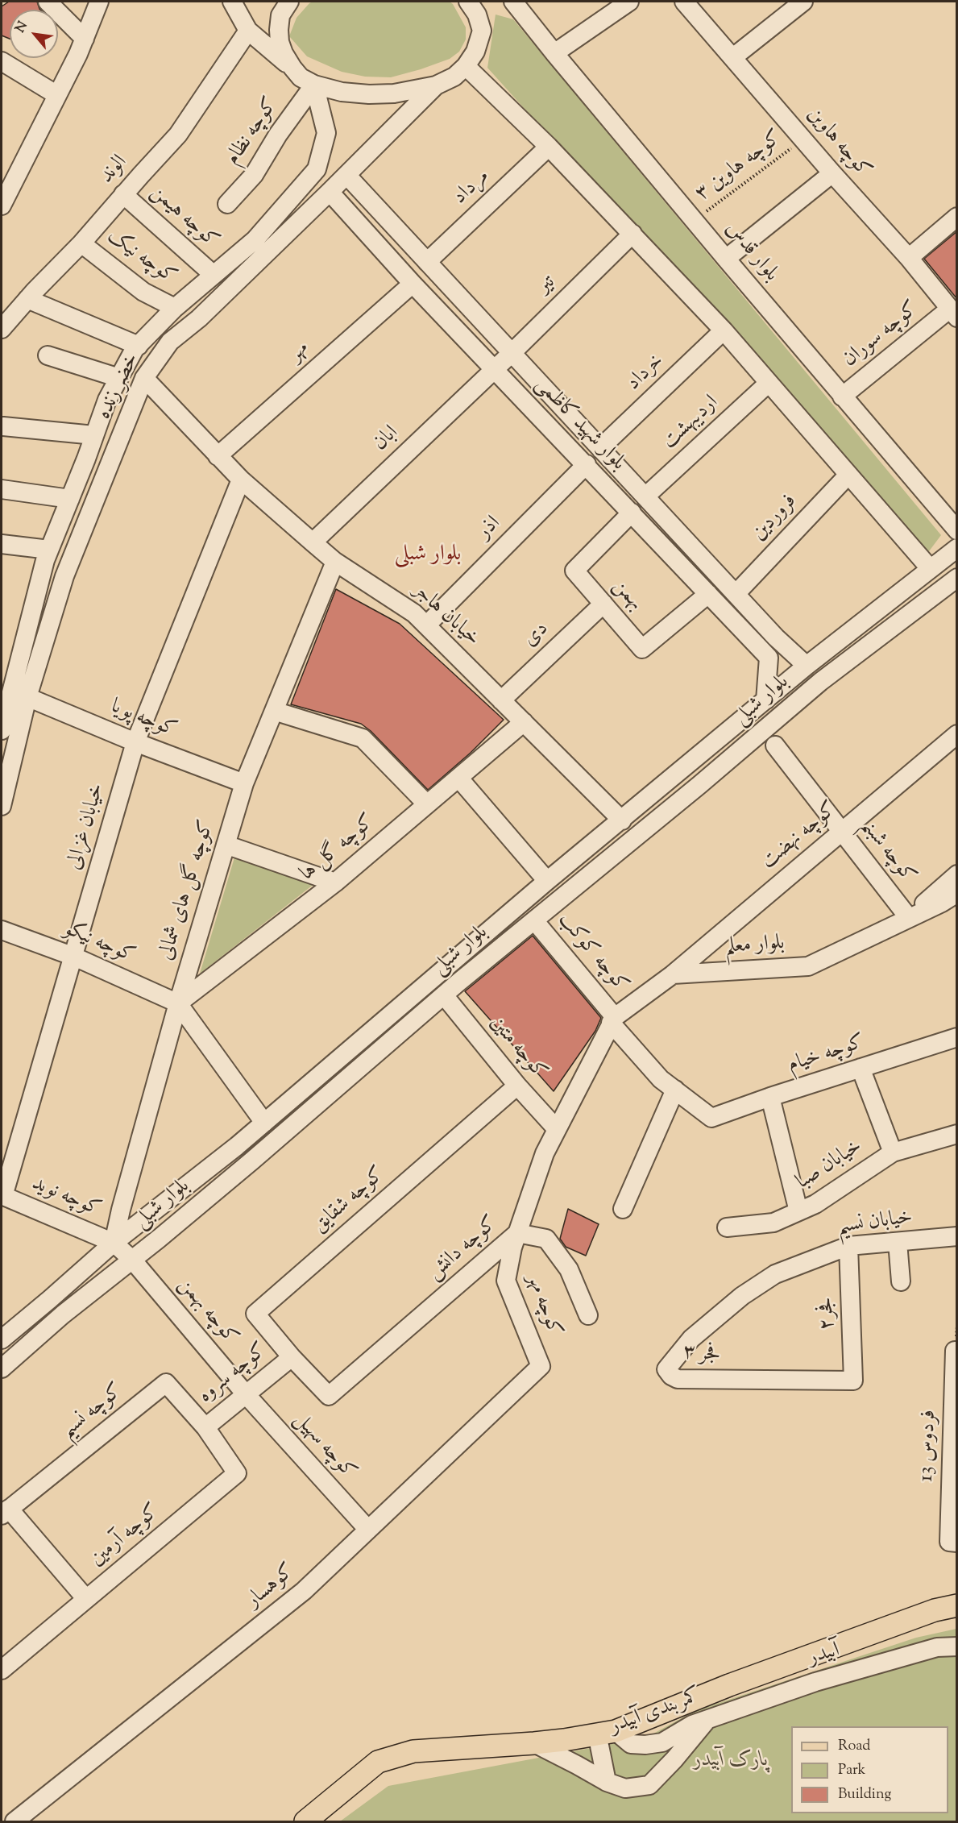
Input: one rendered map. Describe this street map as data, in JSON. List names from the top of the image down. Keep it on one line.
{"streets":{"main road":["کمربندی آبیدر"],"street":["کوچه نظام","کوچه هاوین","الوند","مرداد","کوچه هیمن","بلوار قدس","کوچه نیک","تیر","کوچه سوران","مهر","خرداد","خضر زنده","اردیبهشت","بلوار شهید کاظمی","ابان","فروردین","اذر","بهمن","خیابان هاجر","دی","بلوار شبلی","کوچه پویا","خیابان غزالی","کوچه نهضت","کوچه گل ها","کوچه شبنم","کوچه گل های شمالی","کوچه نیکو","بلوار معلم","کوچه کوکب","کوچه متین","کوچه خیام","خیابان صبا","کوچه نوید","کوچه شقایق","خیابان نسیم","کوچه دانش","کوچه مهر","کوچه بهمن","فجر۲","فجر ۳","کوچه سروه","کوچه نسیم","فردوس 13","کوچه سهیل","کوچه آرمین","کوهسار","آبیدر"],"path":["کوچه هاوین ۳"]},"crossings":[["کوچه نظام","خضر زنده"],["کوچه هاوین","کوچه هاوین ۳"],["کوچه هاوین","کوچه سوران"],["کوچه هاوین ۳","بلوار قدس"],["الوند","کوچه هیمن"],["الوند","کوچه نیک"],["مرداد","بلوار شهید کاظمی"],["کوچه هیمن","خضر زنده"],["بلوار قدس","کوچه سوران"],["کوچه نیک","خضر زنده"],["تیر","بلوار شهید کاظمی"],["تیر","ابان"],["مهر","بلوار شهید کاظمی"],["مهر","خیابان هاجر"],["خرداد","بلوار شهید کاظمی"],["خضر زنده","بلوار شهید کاظمی"],["خضر زنده","خیابان هاجر"],["خضر زنده","کوچه پویا"],["اردیبهشت","بلوار شهید کاظمی"],["بلوار شهید کاظمی","ابان"],["بلوار شهید کاظمی","فروردین"],["بلوار شهید کاظمی","اذر"],["بلوار شهید کاظمی","بهمن"],["بلوار شهید کاظمی","بلوار شبلی"],["ابان","خیابان هاجر"],["اذر","خیابان هاجر"],["بهمن","دی"],["خیابان هاجر","دی"],["خیابان هاجر","بلوار شبلی"],["خیابان هاجر","خیابان غزالی"],["خیابان هاجر","کوچه گل ها"],["خیابان هاجر","کوچه گل های شمالی"],["بلوار شبلی","کوچه گل های شمالی"],["بلوار شبلی","کوچه کوکب"],["بلوار شبلی","کوچه متین"],["بلوار شبلی","کوچه نوید"],["بلوار شبلی","کوچه بهمن"],["کوچه پویا","خیابان غزالی"],["کوچه پویا","کوچه گل های شمالی"],["خیابان غزالی","کوچه نیکو"],["خیابان غزالی","کوچه نوید"],["کوچه نهضت","کوچه شبنم"],["کوچه نهضت","بلوار معلم"],["کوچه گل ها","کوچه گل های شمالی"],["کوچه گل ها","کوچه نیکو"],["کوچه شبنم","بلوار معلم"],["کوچه گل های شمالی","کوچه نیکو"],["کوچه گل های شمالی","کوچه نوید"],["کوچه کوکب","کوچه خیام"],["کوچه کوکب","کوچه دانش"],["کوچه متین","کوچه شقایق"],["کوچه متین","کوچه دانش"],["کوچه نوید","کوچه بهمن"],["کوچه شقایق","کوچه دانش"],["کوچه شقایق","کوچه سروه"],["خیابان نسیم","فجر۲"],["خیابان نسیم","فجر ۳"],["کوچه دانش","کوچه مهر"],["کوچه دانش","کوچه سروه"],["کوچه مهر","کوهسار"],["کوچه بهمن","کوچه سروه"],["کوچه بهمن","کوچه سهیل"],["فجر۲","فجر ۳"],["کوچه سروه","کوچه نسیم"],["کوچه سروه","کوچه سهیل"],["کوچه سروه","کوچه آرمین"],["کوچه نسیم","کوچه آرمین"],["کوچه سهیل","کوهسار"],["آبیدر","کمربندی آبیدر"]],"districts":["بلوار شبلی"],"parks":["پارک آبیدر"],"legend":["Road","Park","Building"],"north":"top left"}
